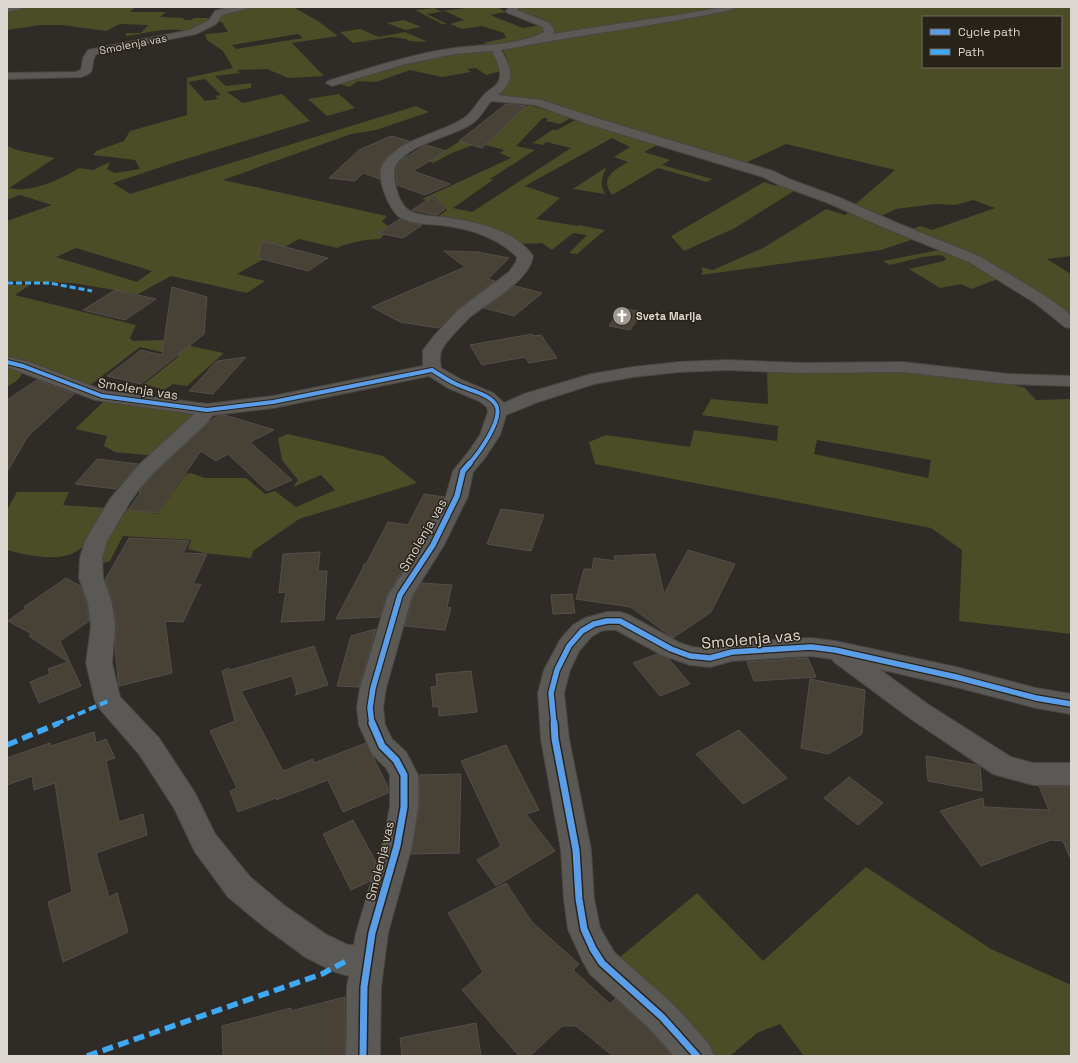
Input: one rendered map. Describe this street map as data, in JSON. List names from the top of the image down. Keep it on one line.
{"streets":{"street":["Smolenja vas"]},"places":{"church":["Sveta Marija"]},"legend":["Cycle path","Path"]}
